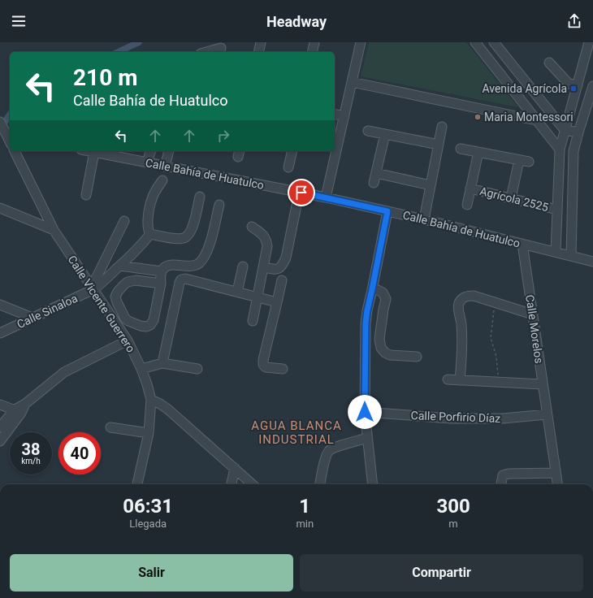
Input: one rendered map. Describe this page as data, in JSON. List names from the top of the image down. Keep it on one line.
{"streets":{"street":["Calle Bahía de Huatulco","Agrícola 2525","Calle Vicente Guerrero","Calle Sinaloa","Calle Morelos","Calle Porfirio Díaz"]},"crossings":[["Calle Bahía de Huatulco","Calle Morelos"],["Calle Vicente Guerrero","Calle Sinaloa"],["Calle Morelos","Calle Porfirio Díaz"]],"districts":["AGUA BLANCA INDUSTRIAL"],"places":{"transit":["Avenida Agrícola"],"other":["Maria Montessori"]},"page":{"header":"Headway","turn":["210 m","Calle Bahía de Huatulco"],"speed":"38 km/h","limit":"40","eta":["06:31","Llegada","1","min","300","m"],"buttons":["Salir","Compartir"]}}
